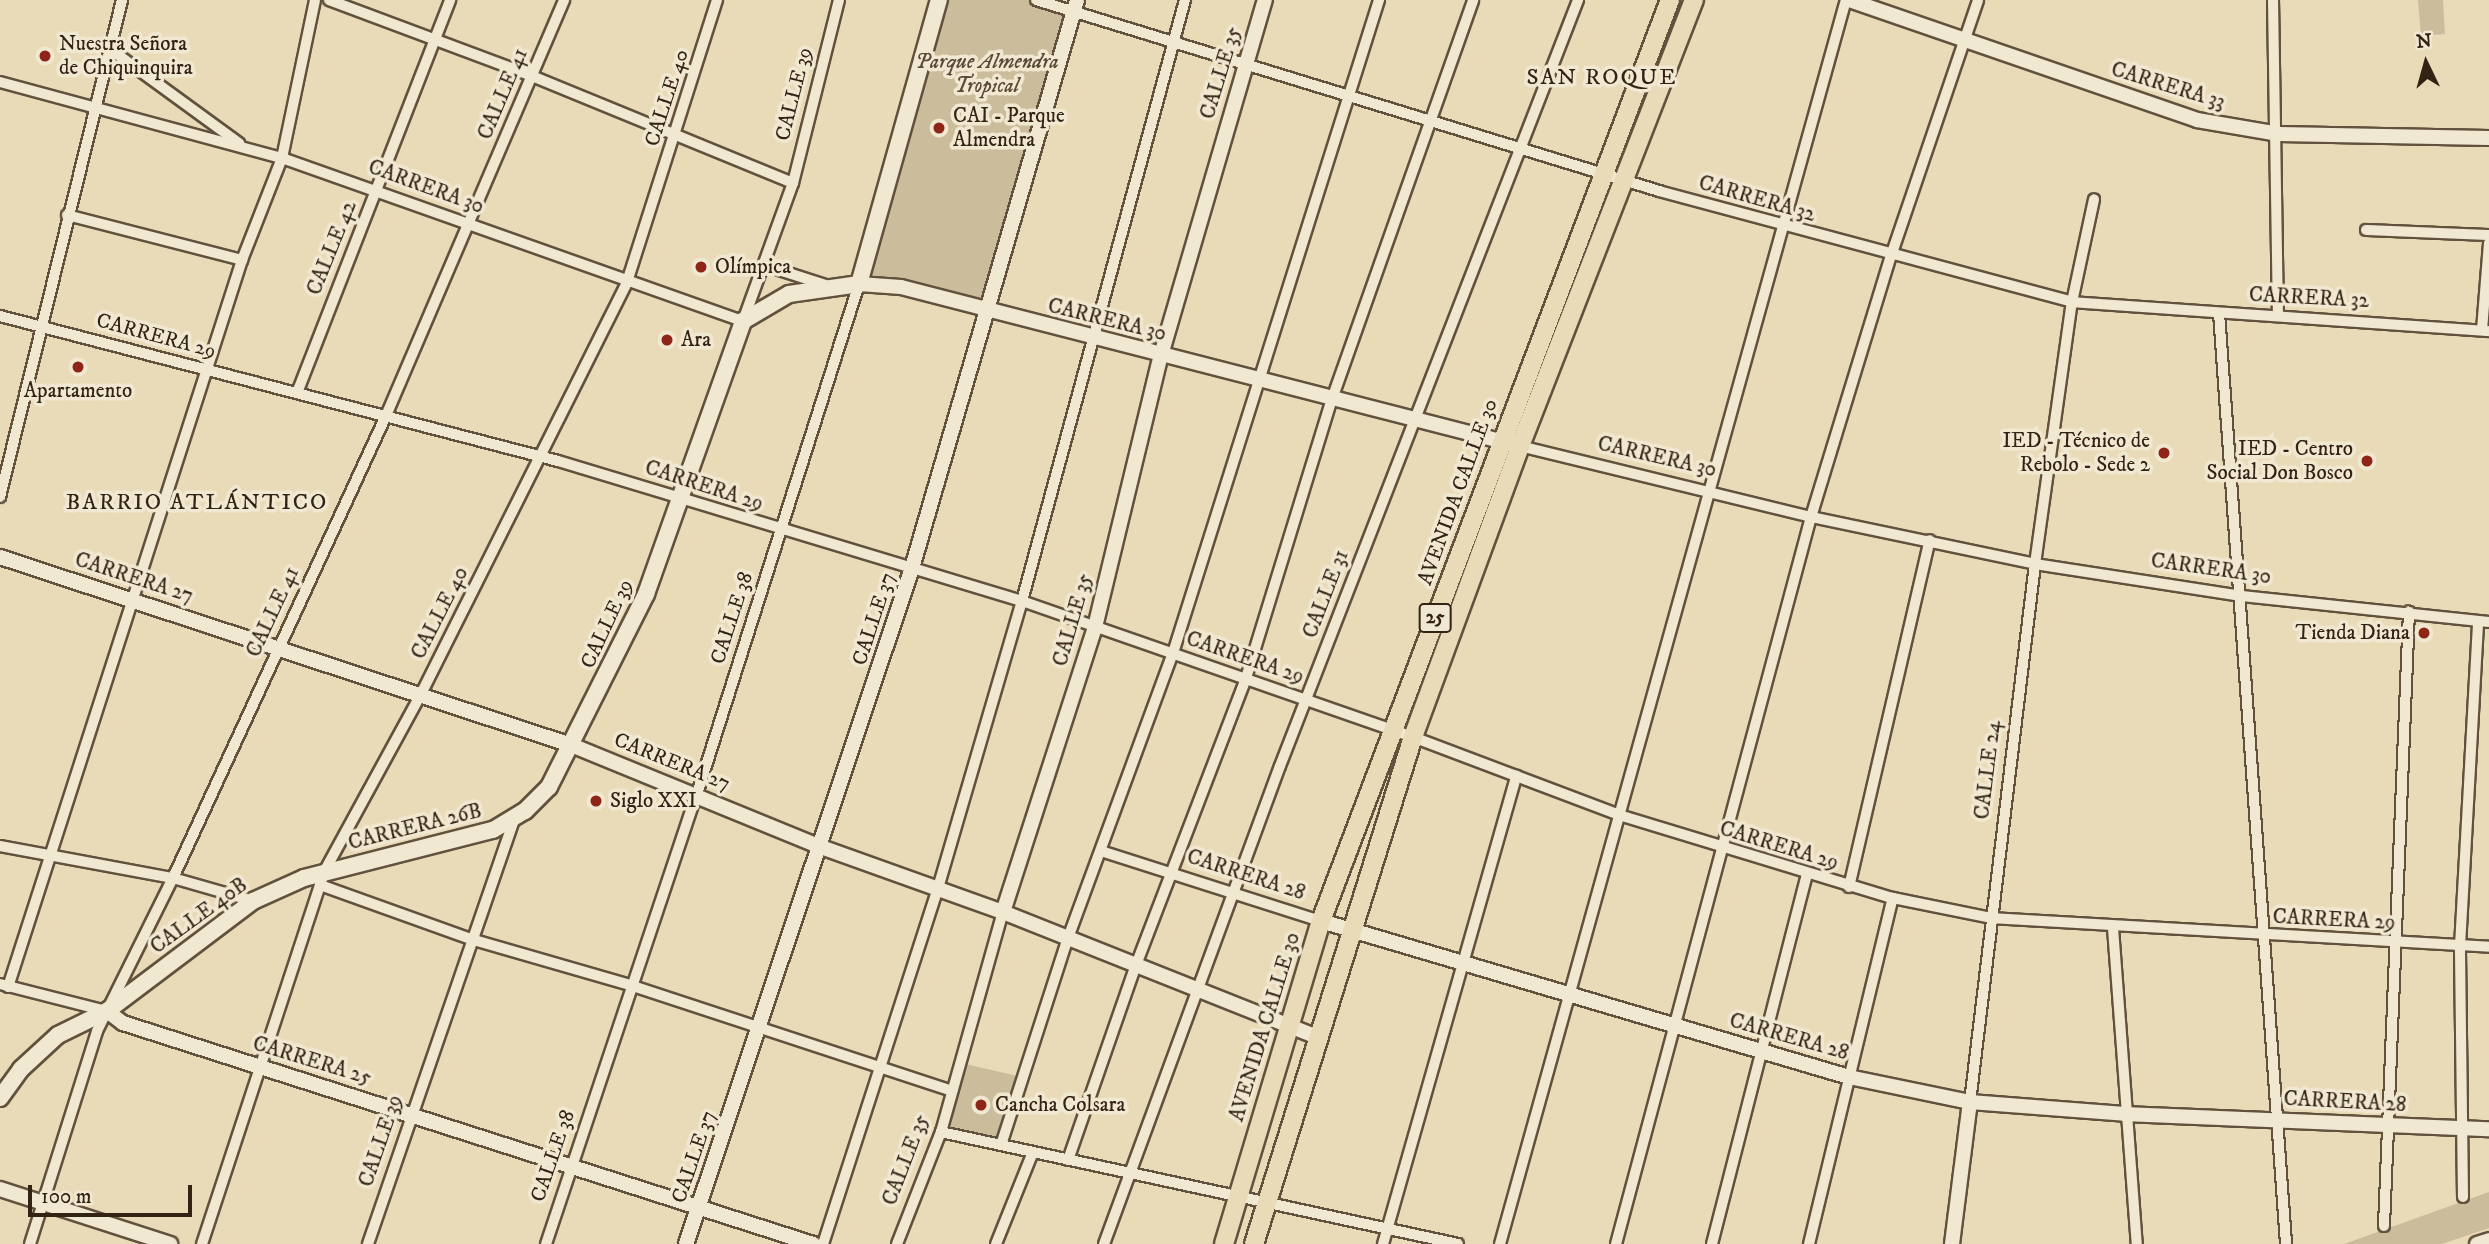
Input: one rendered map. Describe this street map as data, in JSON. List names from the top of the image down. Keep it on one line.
{"streets":{"highway":["AVENIDA CALLE 30","25"],"main road":["CALLE 39","CARRERA 30","CALLE 38","CARRERA 26B","CALLE 40B"],"street":["CALLE 35","CARRERA 33","CALLE 41","CALLE 40","CARRERA 32","CALLE 42","CARRERA 29","CARRERA 27","CALLE 31","CALLE 37","CALLE 24","CARRERA 28","CARRERA 25"]},"crossings":[["CALLE 35","CARRERA 30"],["CALLE 35","CARRERA 32"],["CALLE 35","CARRERA 29"],["CALLE 35","CARRERA 27"],["CALLE 41","CARRERA 30"],["CALLE 41","CARRERA 29"],["CALLE 41","CARRERA 27"],["CALLE 41","CALLE 40B"],["CALLE 41","CARRERA 25"],["CALLE 39","CARRERA 30"],["CALLE 39","CARRERA 29"],["CALLE 39","CARRERA 27"],["CALLE 39","CARRERA 26B"],["CALLE 39","CARRERA 25"],["CALLE 40","CARRERA 30"],["CALLE 40","CARRERA 29"],["CALLE 40","CARRERA 27"],["CALLE 40","CARRERA 26B"],["CALLE 40","CALLE 40B"],["CALLE 40","CARRERA 25"],["CARRERA 30","CALLE 42"],["CARRERA 30","AVENIDA CALLE 30"],["CARRERA 30","CALLE 31"],["CARRERA 30","CALLE 38"],["CARRERA 30","CALLE 37"],["CARRERA 30","CALLE 24"],["CARRERA 32","AVENIDA CALLE 30"],["CARRERA 32","CALLE 31"],["CARRERA 32","CALLE 37"],["CARRERA 32","CALLE 24"],["CALLE 42","CARRERA 29"],["CARRERA 29","AVENIDA CALLE 30"],["CARRERA 29","CALLE 31"],["CARRERA 29","CALLE 38"],["CARRERA 29","CALLE 37"],["CARRERA 29","CALLE 24"],["AVENIDA CALLE 30","CARRERA 27"],["AVENIDA CALLE 30","CARRERA 28"],["CARRERA 27","CALLE 31"],["CARRERA 27","CALLE 38"],["CARRERA 27","CALLE 37"],["CALLE 31","CARRERA 28"],["CALLE 38","CARRERA 25"],["CALLE 37","CARRERA 25"],["CALLE 24","CARRERA 28"],["CARRERA 26B","CALLE 40B"],["CALLE 40B","CARRERA 25"]],"districts":["SAN ROQUE","BARRIO ATLÁNTICO"],"parks":["Parque Almendra Tropical"],"places":["Nuestra Señora de Chiquinquira","CAI - Parque Almendra","Olímpica","Ara","Apartamento","IED - Técnico de Rebolo - Sede 2","IED - Centro Social Don Bosco","Tienda Diana","Siglo XXI","Cancha Colsara"],"scale_bar":"100 m","north":"top"}
